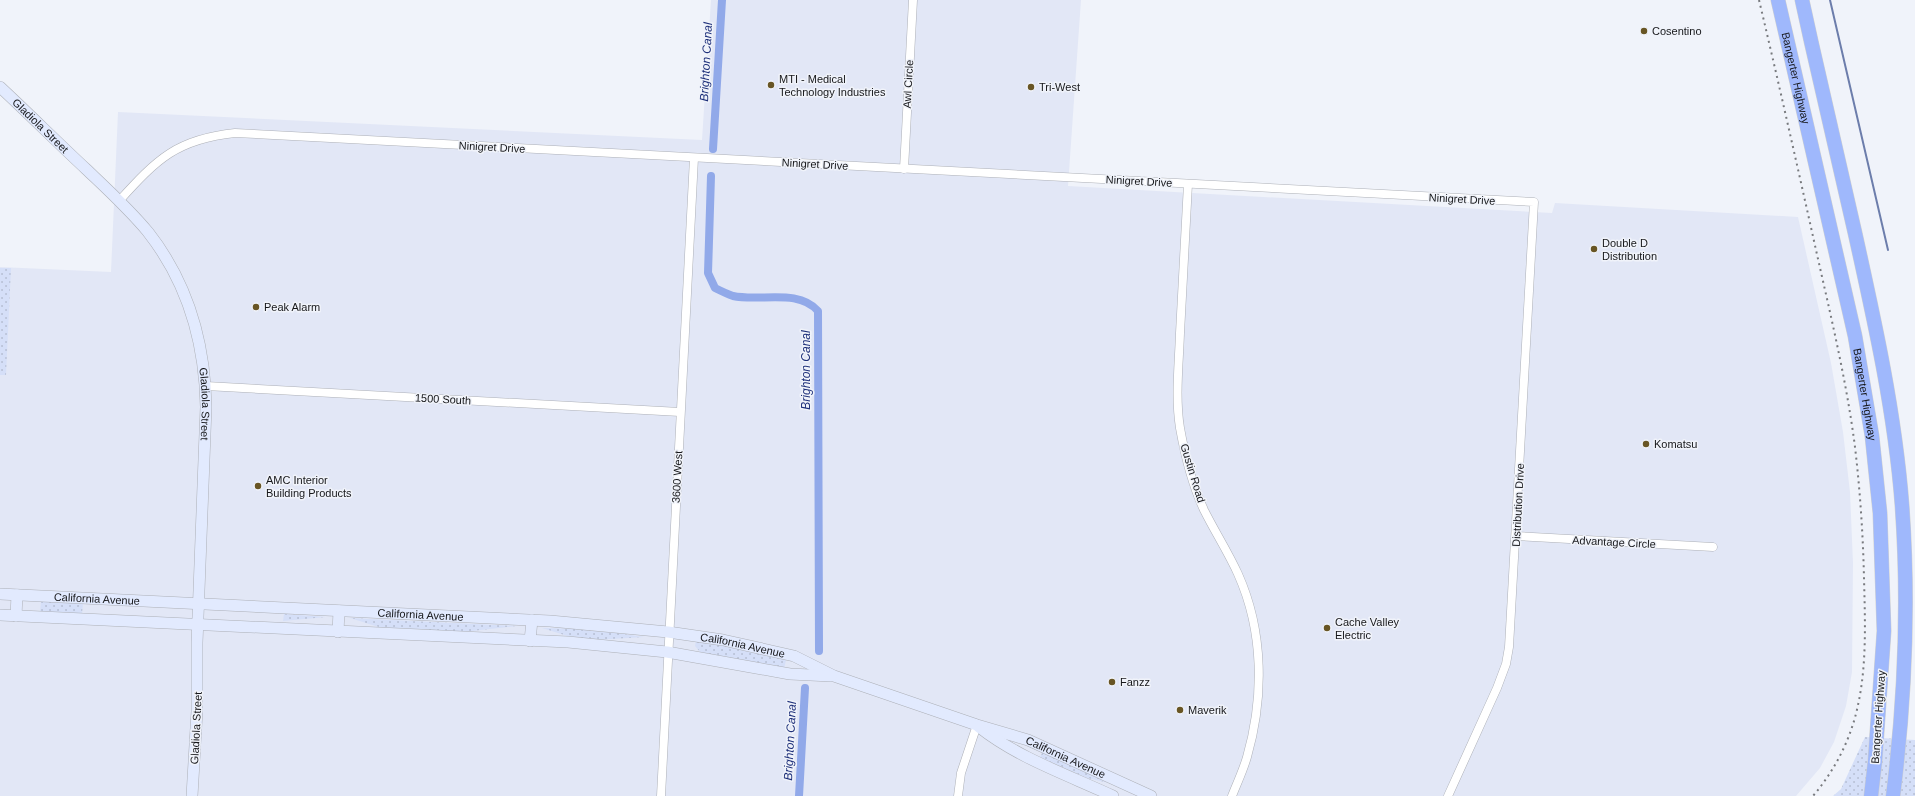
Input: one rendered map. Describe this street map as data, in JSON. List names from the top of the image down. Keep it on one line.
{"streets":{"highway":["Bangerter Highway"],"main road":["Gladiola Street","California Avenue"],"street":["Awl Circle","Ninigret Drive","1500 South","Gustin Road","3600 West","Distribution Drive","Advantage Circle"]},"crossings":[["Awl Circle","Ninigret Drive"],["Gladiola Street","Ninigret Drive"],["Gladiola Street","1500 South"],["Gladiola Street","California Avenue"],["Ninigret Drive","Gustin Road"],["Ninigret Drive","3600 West"],["Ninigret Drive","Distribution Drive"],["1500 South","3600 West"],["3600 West","California Avenue"],["Distribution Drive","Advantage Circle"]],"water":["Brighton Canal"],"places":["Cosentino","MTI - Medical Technology Industries","Tri-West","Double D Distribution","Peak Alarm","Komatsu","AMC Interior Building Products","Cache Valley Electric","Fanzz","Maverik"]}
